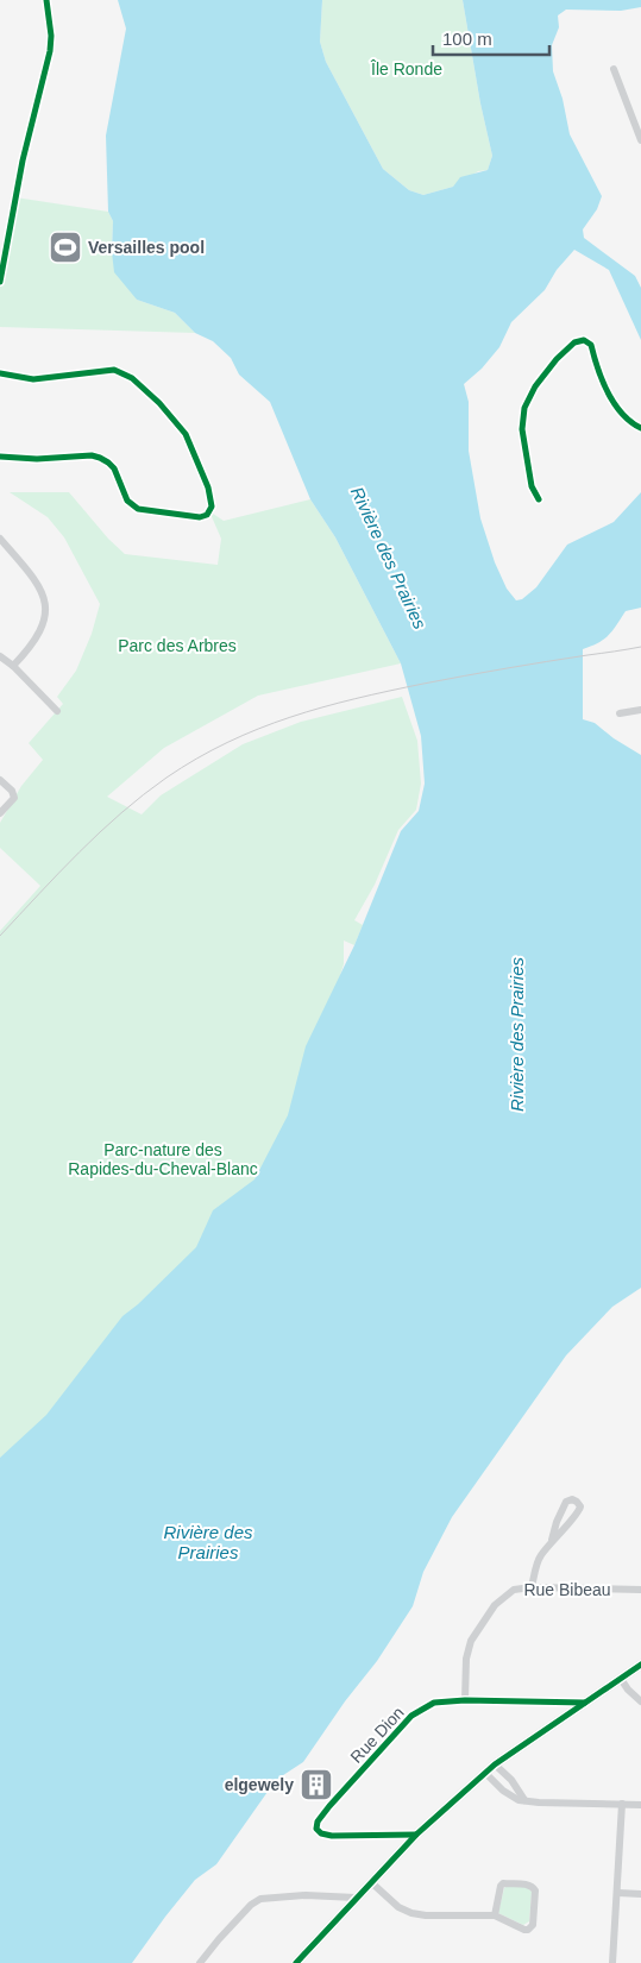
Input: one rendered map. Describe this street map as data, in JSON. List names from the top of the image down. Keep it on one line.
{"streets":{"street":["Rue Bibeau","Rue Dion"]},"crossings":[["Rue Bibeau","Rue Dion"]],"water":["Rivière des Prairies"],"parks":["Île Ronde","Parc des Arbres","Parc-nature des Rapides-du-Cheval-Blanc"],"places":{"sports":["Versailles pool"],"building":["elgewely"]},"scale_bar":"100 m"}
